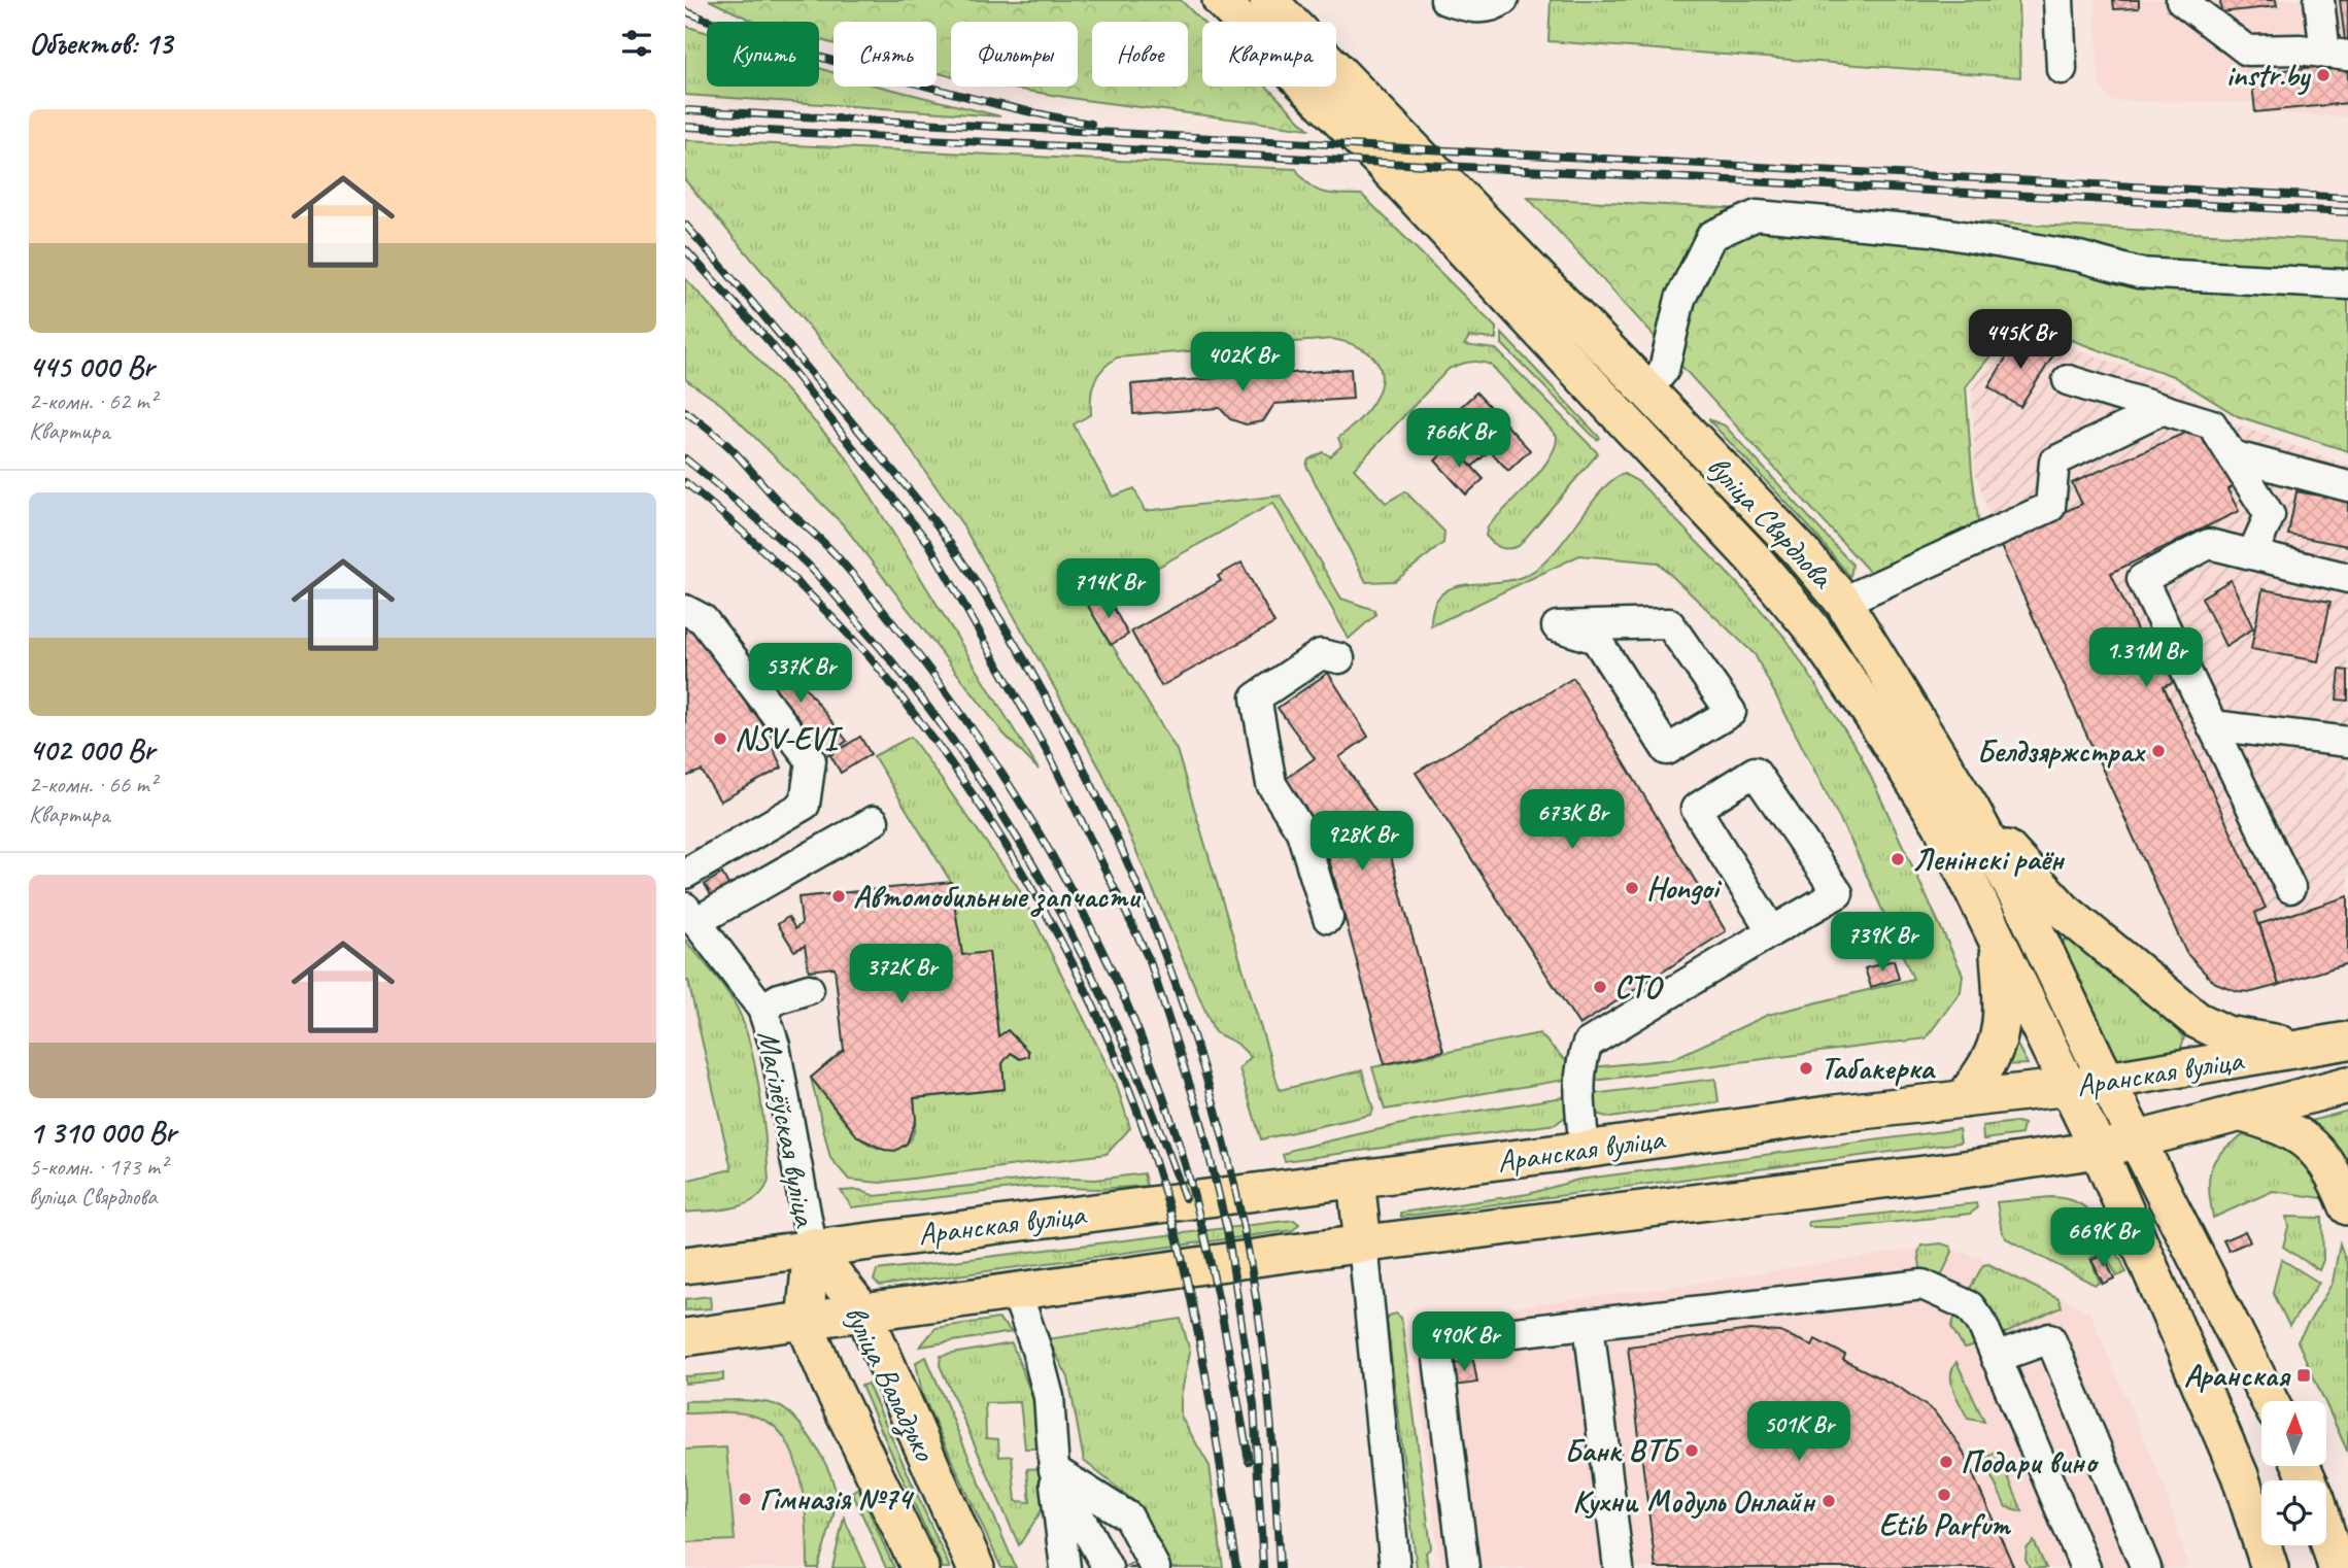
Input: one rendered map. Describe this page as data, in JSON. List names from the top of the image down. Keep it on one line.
{"streets":{"main road":["вуліца Свярдлова","Аранская вуліца","Магілёўская вуліца","вуліца Валадзько"]},"crossings":[["вуліца Свярдлова","Аранская вуліца"],["Аранская вуліца","Магілёўская вуліца"],["Аранская вуліца","вуліца Валадзько"],["Магілёўская вуліца","вуліца Валадзько"]],"places":{"other":["instr.by","NSV-EVI","Белдзяржстрах","Ленінскі раён","Hongoi","Автомобильные запчасти","СТО","Табакерка","Банк ВТБ","Подари вино","Etib Parfum","Гімназія №74","Кухни Модуль Онлайн"],"transit":["Аранская"]},"north":"top","page":{"heading":"Объектов: 13","chip":["Купить","Снять","Фильтры","Новое","Квартира"],"list":[{"name":"445 000 Br","note":"2-комн. · 62 m² · Квартира"},{"name":"402 000 Br","note":"2-комн. · 66 m² · Квартира"},{"name":"1 310 000 Br","note":"5-комн. · 173 m² · вуліца Свярдлова"}],"price":["445K Br","402K Br","766K Br","714K Br","1.31M Br","537K Br","673K Br","928K Br","739K Br","372K Br","669K Br","490K Br","501K Br"]}}
